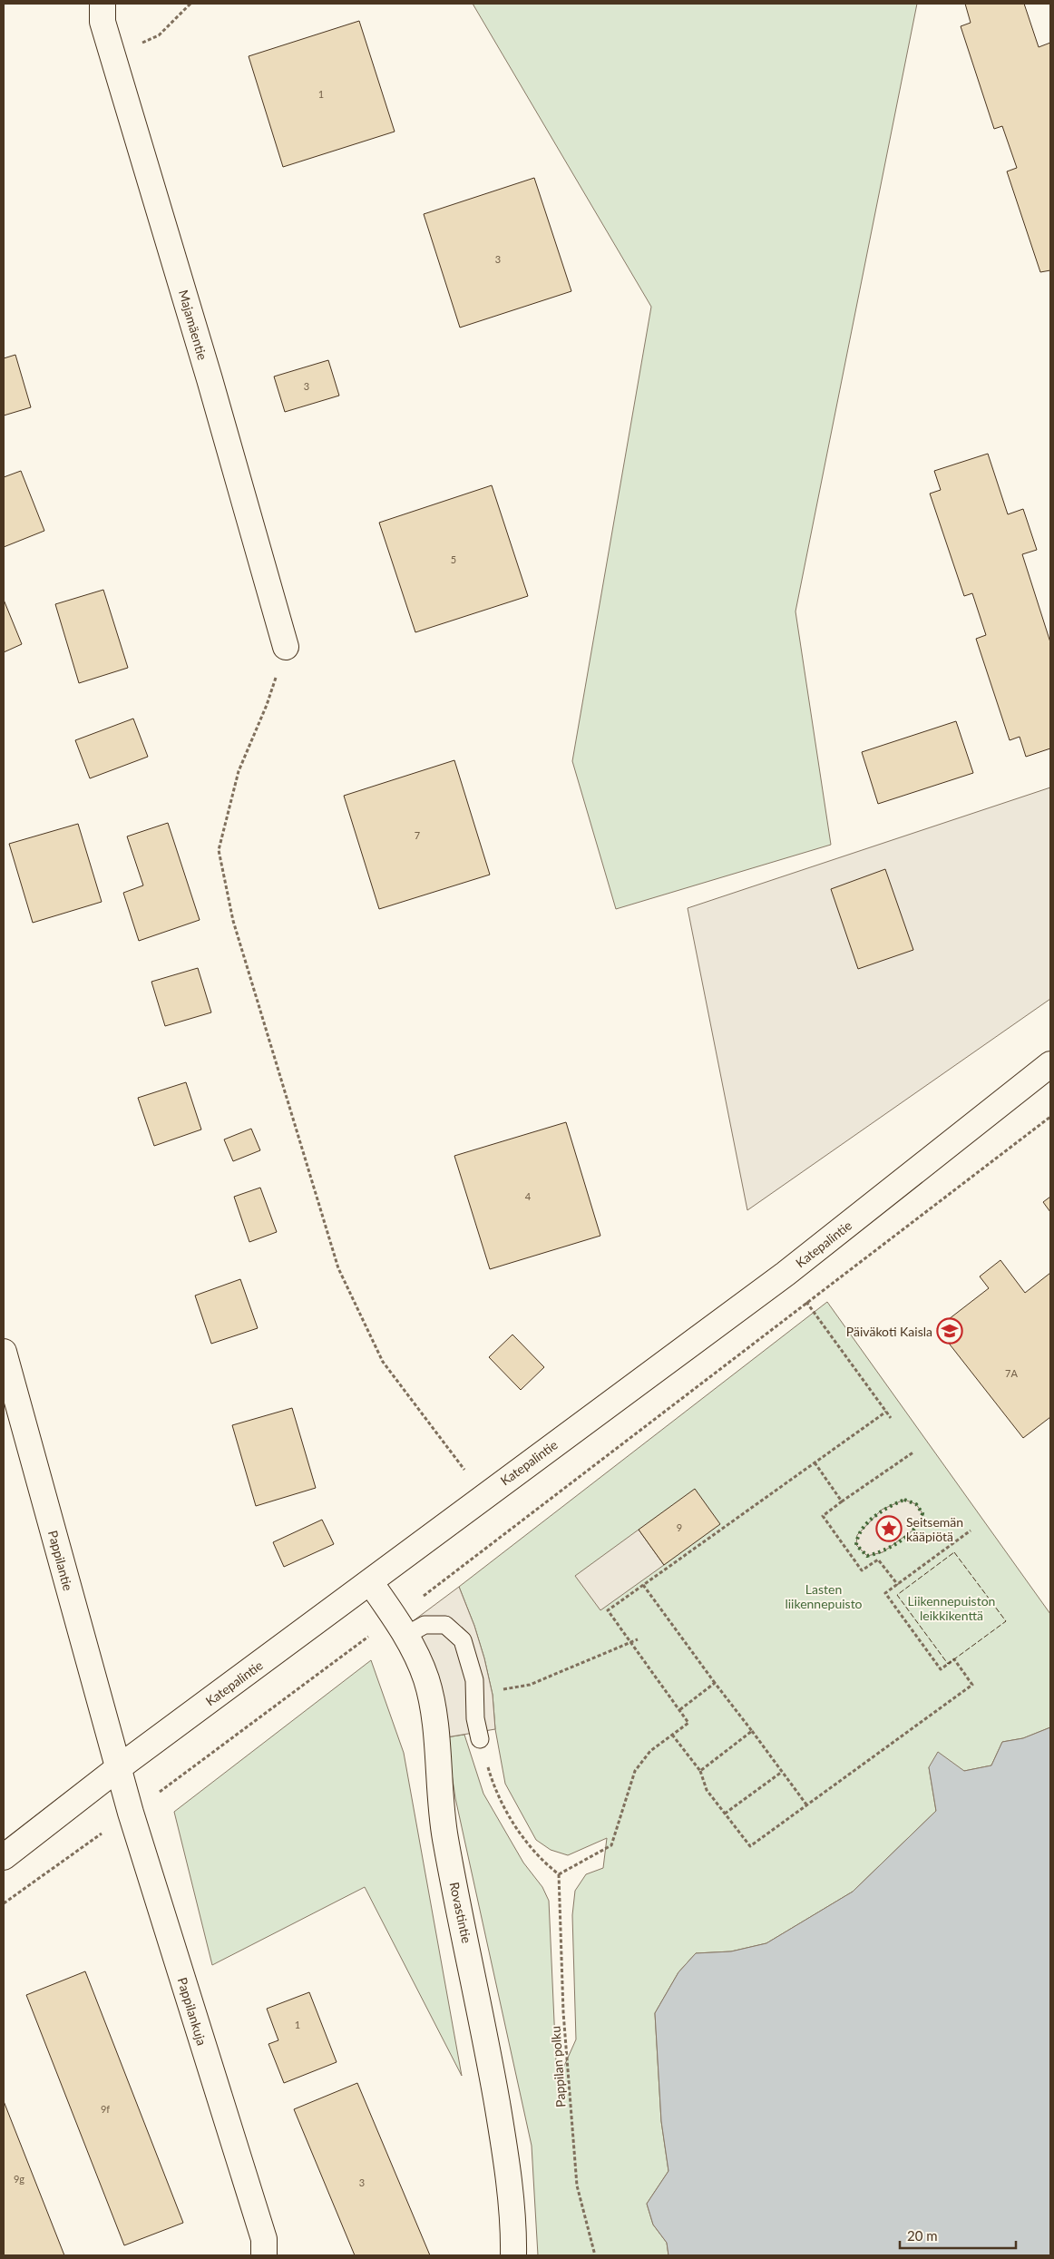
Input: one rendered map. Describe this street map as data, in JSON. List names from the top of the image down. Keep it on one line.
{"streets":{"street":["Majamäentie","Katepalintie","Pappilantie","Rovastintie","Pappilankuja"],"path":["Pappilan polku"]},"crossings":[["Katepalintie","Pappilantie"],["Katepalintie","Rovastintie"],["Katepalintie","Pappilankuja"],["Pappilantie","Pappilankuja"]],"parks":["Lasten liikennepuisto","Liikennepuiston leikkikenttä"],"places":{"school or university":["Päiväkoti Kaisla"],"place":["Seitsemän kääpiötä"]},"house_numbers":["1","3","3","5","7","4","7A","9","1","9f","9g","3"],"scale_bar":"20 m"}
